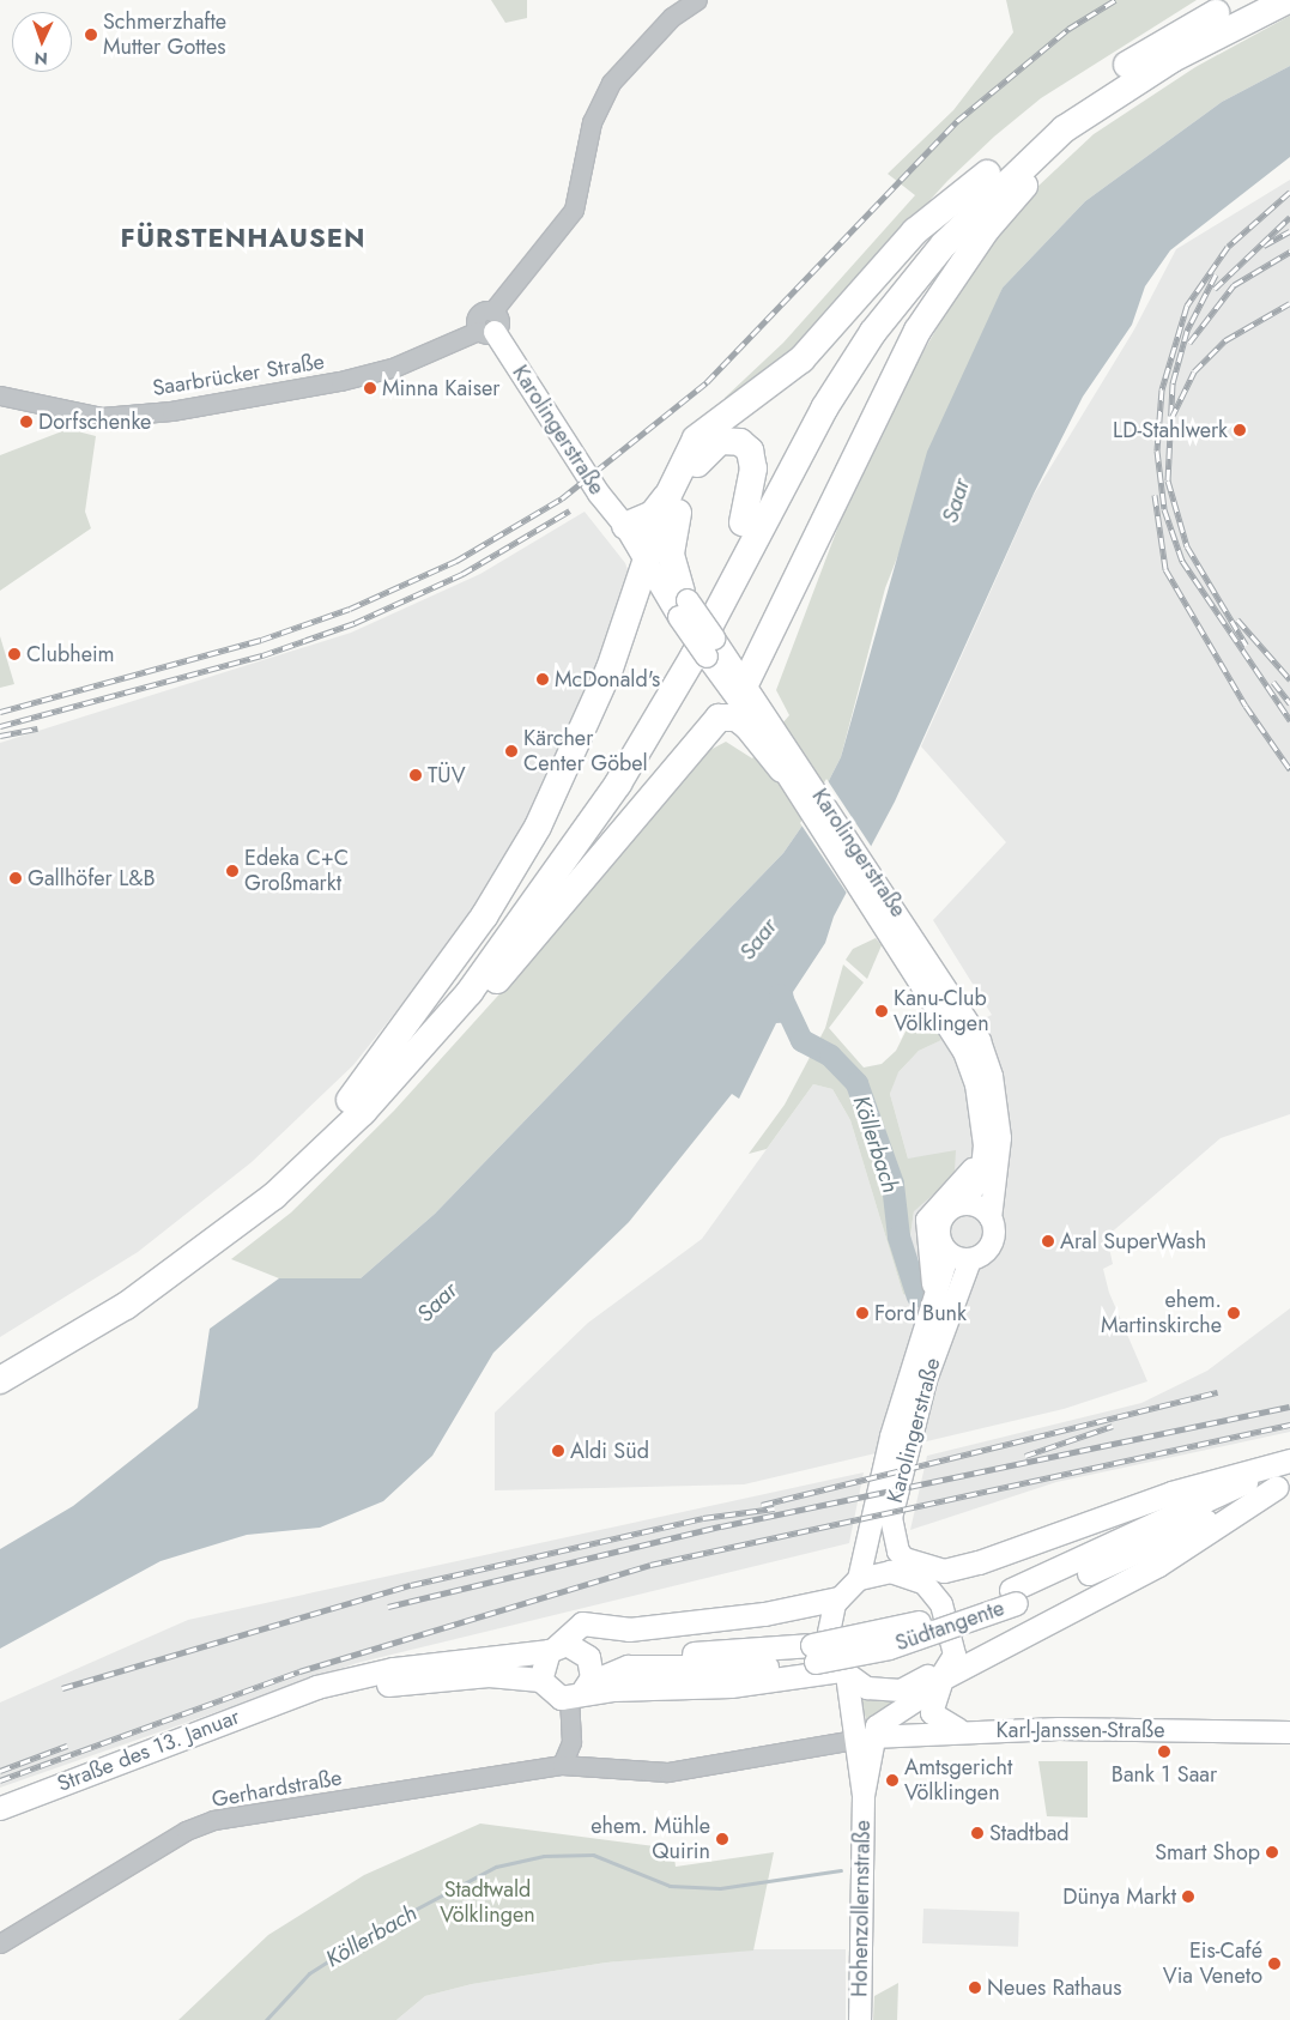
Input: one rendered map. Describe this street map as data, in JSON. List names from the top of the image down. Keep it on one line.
{"streets":{"main road":["Karolingerstraße","Südtangente","Karl-Janssen-Straße","Straße des 13. Januar","Hohenzollernstraße"],"street":["Saarbrücker Straße","Gerhardstraße"]},"crossings":[["Saarbrücker Straße","Karolingerstraße"],["Karolingerstraße","Karl-Janssen-Straße"],["Karolingerstraße","Hohenzollernstraße"],["Südtangente","Straße des 13. Januar"],["Karl-Janssen-Straße","Gerhardstraße"],["Karl-Janssen-Straße","Hohenzollernstraße"]],"districts":["FÜRSTENHAUSEN"],"water":["Saar","Köllerbach"],"parks":["Stadtwald Völklingen"],"places":["Schmerzhafte Mutter Gottes","Minna Kaiser","Dorfschenke","LD-Stahlwerk","Clubheim","McDonald's","Kärcher Center Göbel","TÜV","Edeka C+C Großmarkt","Gallhöfer L&B","Kanu-Club Völklingen","Aral SuperWash","Ford Bunk","ehem. Martinskirche","Aldi Süd","Bank 1 Saar","Amtsgericht Völklingen","Stadtbad","ehem. Mühle Quirin","Smart Shop","Dünya Markt","Eis-Café Via Veneto","Neues Rathaus"],"north":"bottom"}
